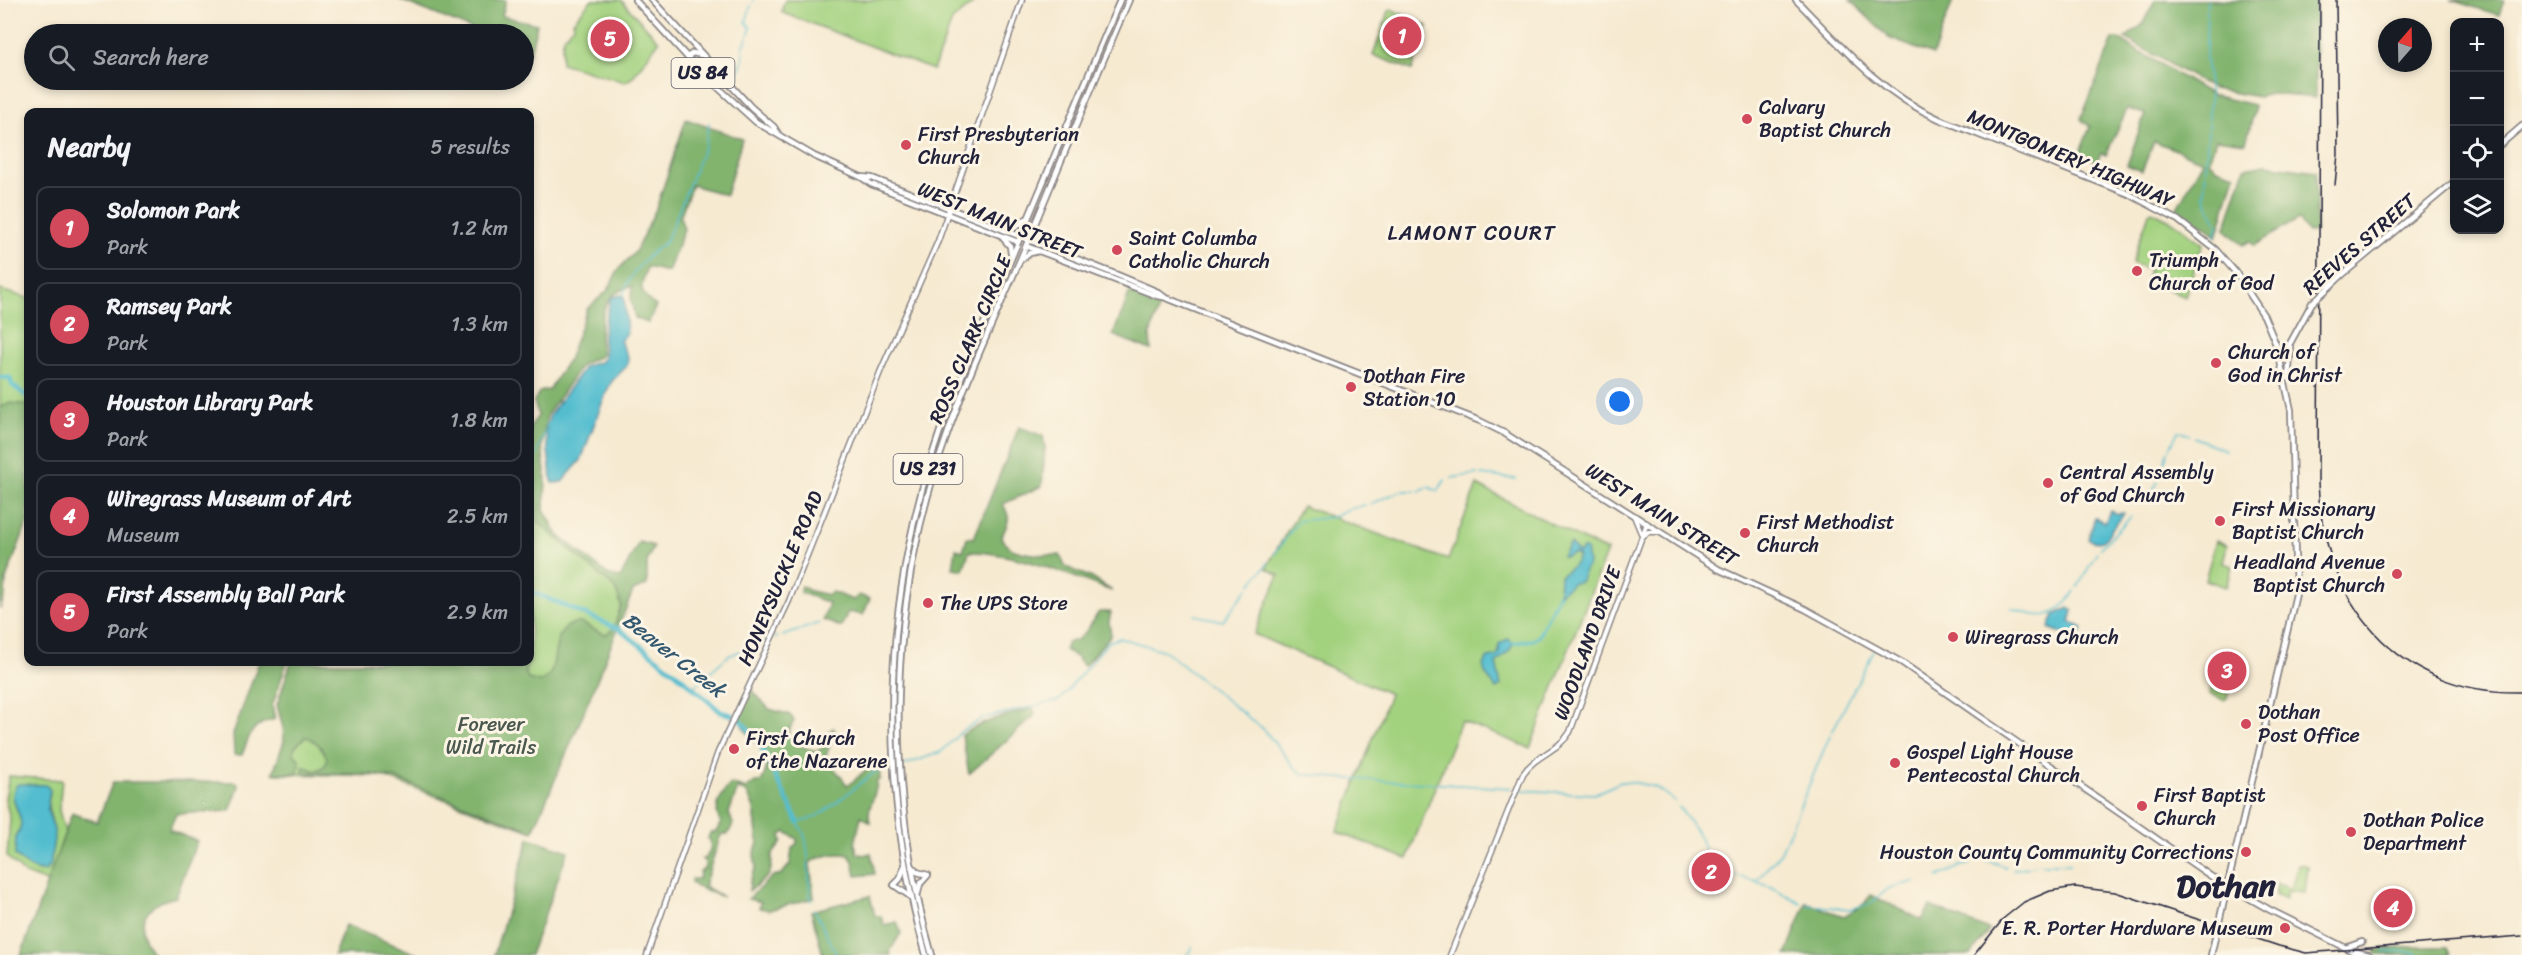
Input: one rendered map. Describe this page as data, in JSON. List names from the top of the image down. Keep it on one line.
{"streets":{"main road":["US 84","MONTGOMERY HIGHWAY","WEST MAIN STREET","REEVES STREET","ROSS CLARK CIRCLE","US 231","HONEYSUCKLE ROAD","WOODLAND DRIVE"]},"crossings":[["MONTGOMERY HIGHWAY","REEVES STREET"],["WEST MAIN STREET","ROSS CLARK CIRCLE"],["WEST MAIN STREET","HONEYSUCKLE ROAD"],["WEST MAIN STREET","WOODLAND DRIVE"]],"districts":["LAMONT COURT","Dothan"],"water":["Beaver Creek"],"parks":["Forever Wild Trails"],"places":["Calvary Baptist Church","First Presbyterian Church","Saint Columba Catholic Church","Triumph Church of God","Church of God in Christ","Dothan Fire Station 10","Central Assembly of God Church","First Missionary Baptist Church","First Methodist Church","Headland Avenue Baptist Church","The UPS Store","Wiregrass Church","Dothan Post Office","First Church of the Nazarene","Gospel Light House Pentecostal Church","First Baptist Church","Dothan Police Department","Houston County Community Corrections","E. R. Porter Hardware Museum"],"north":"top","page":{"pins":["1","5","3","2","4"],"map_buttons":["+","−"],"search":"Search here","heading":["Nearby","5 results"],"list":[{"mark":"1","name":"Solomon Park","note":"Park","value":"1.2 km"},{"mark":"2","name":"Ramsey Park","note":"Park","value":"1.3 km"},{"mark":"3","name":"Houston Library Park","note":"Park","value":"1.8 km"},{"mark":"4","name":"Wiregrass Museum of Art","note":"Museum","value":"2.5 km"},{"mark":"5","name":"First Assembly Ball Park","note":"Park","value":"2.9 km"}]}}
